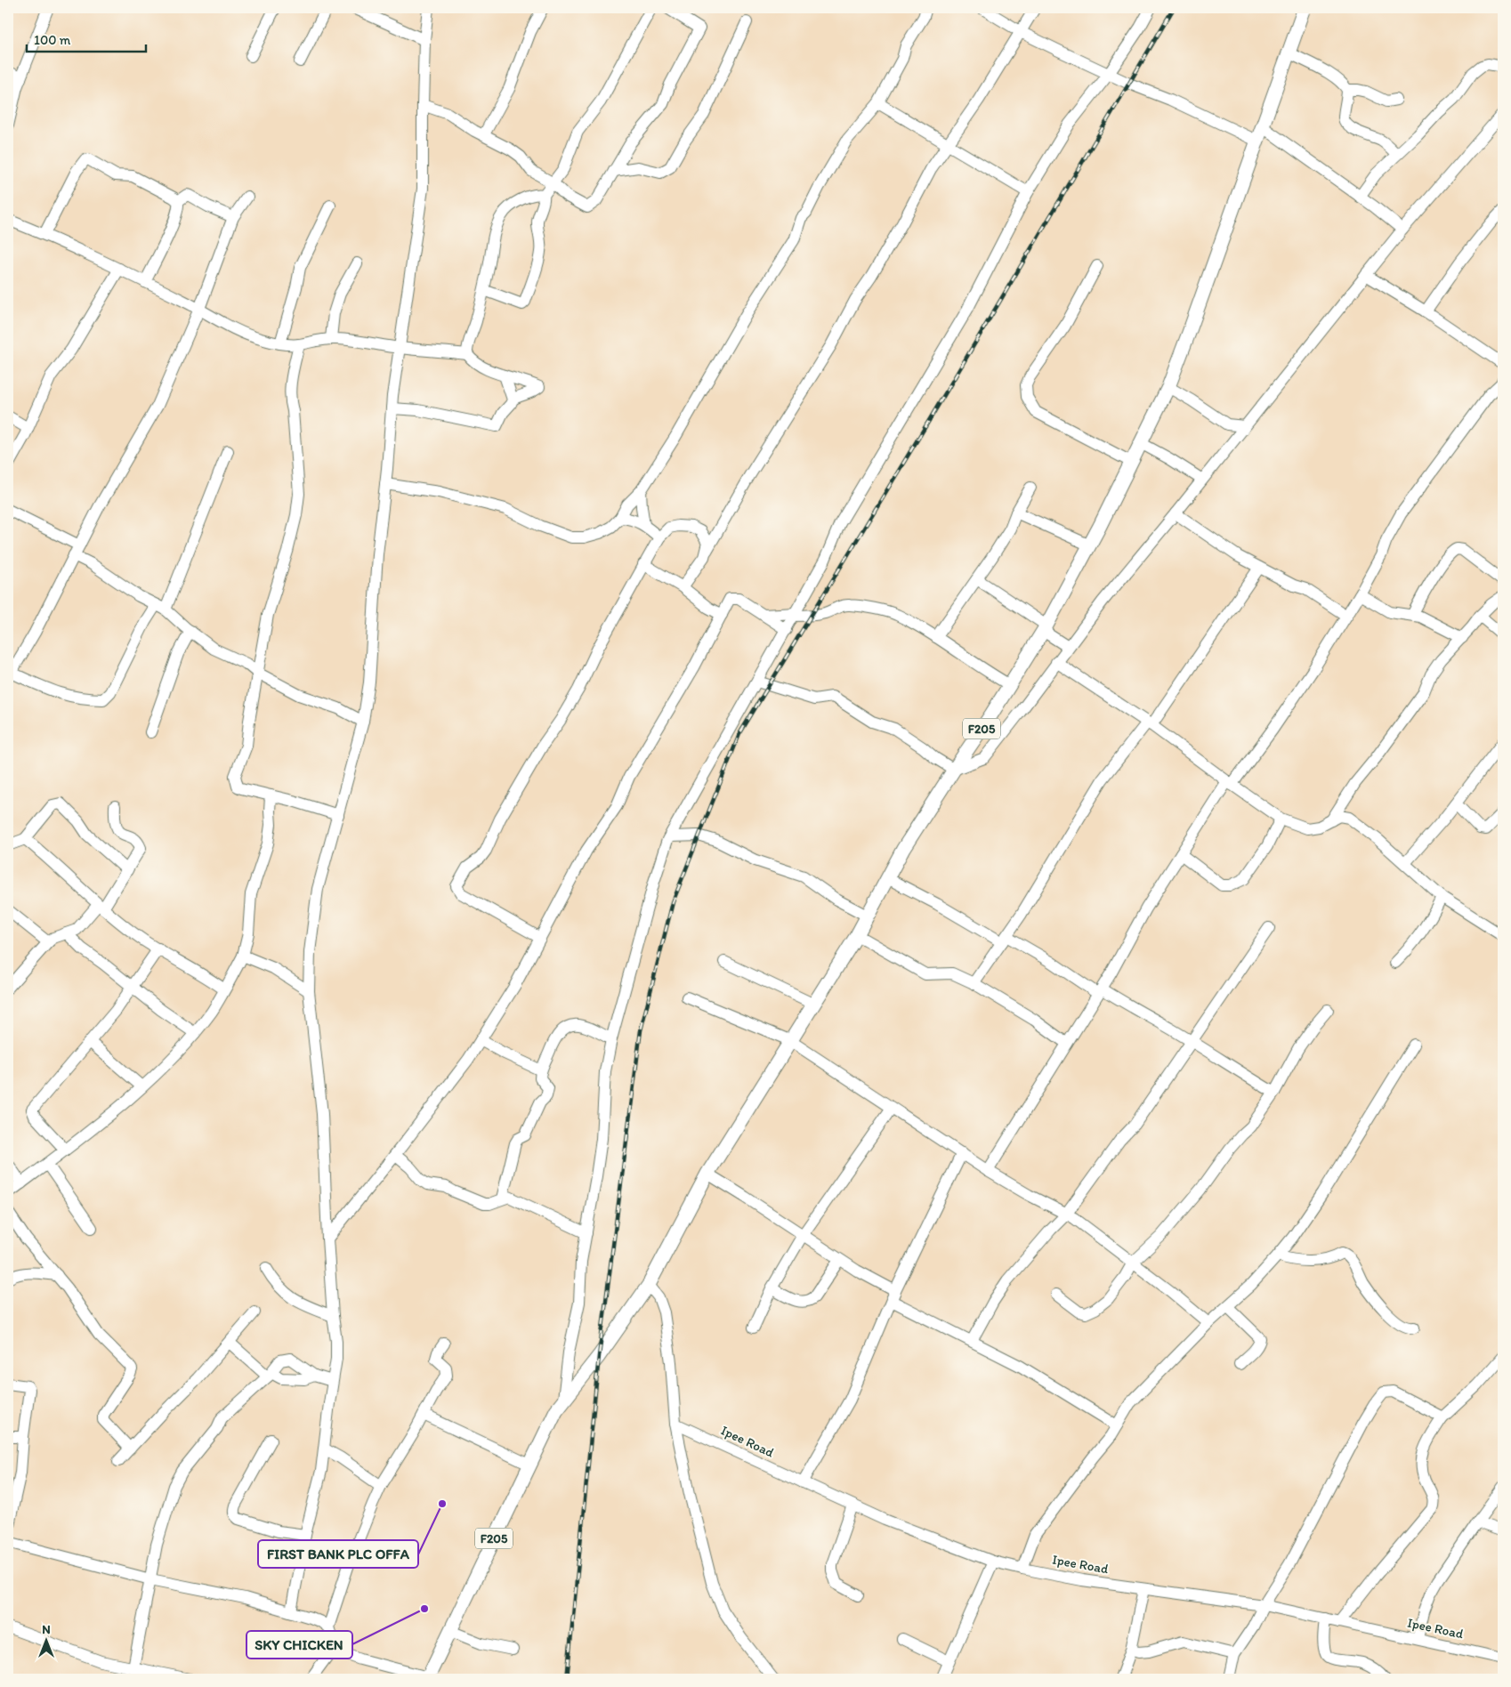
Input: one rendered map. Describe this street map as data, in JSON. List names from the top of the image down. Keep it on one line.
{"streets":{"main road":["F205"],"street":["Ipee Road"]},"places":["FIRST BANK PLC OFFA","SKY CHICKEN"],"scale_bar":"100 m","north":"top"}
